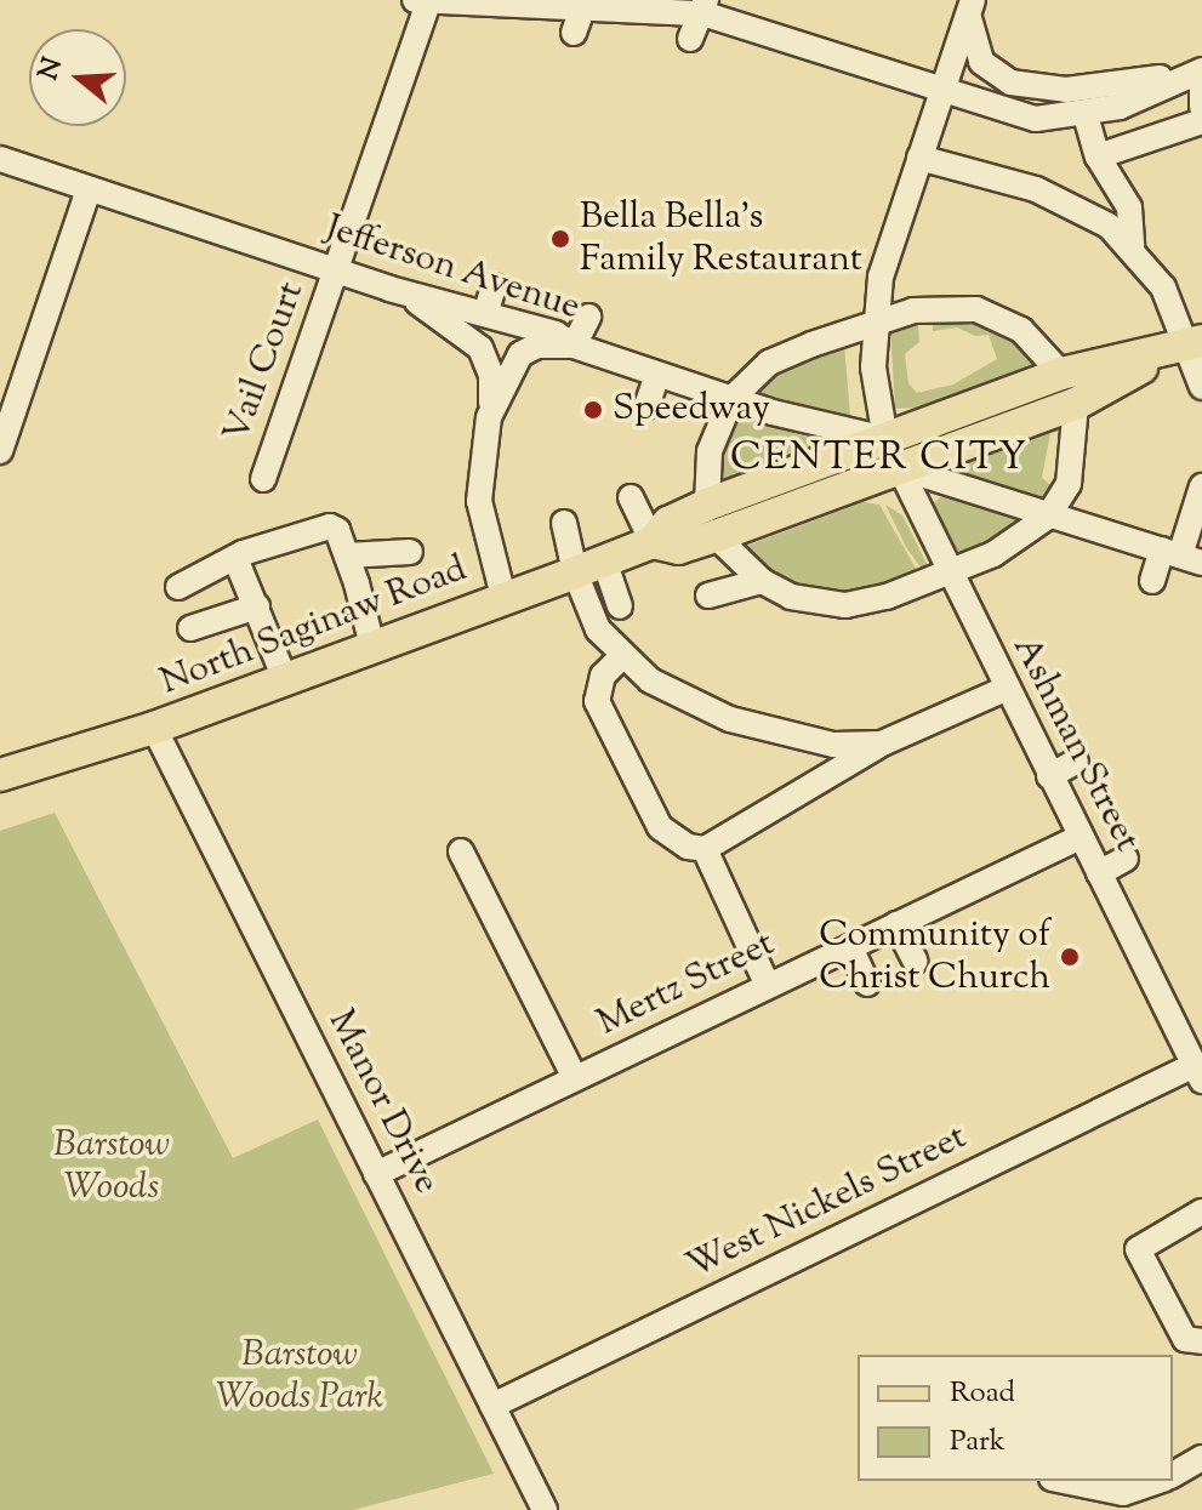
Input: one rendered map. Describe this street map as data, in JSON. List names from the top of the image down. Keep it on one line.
{"streets":{"main road":["North Saginaw Road"],"street":["Jefferson Avenue","Vail Court","Ashman Street","Mertz Street","Manor Drive","West Nickels Street"]},"crossings":[["Jefferson Avenue","Vail Court"],["Jefferson Avenue","North Saginaw Road"],["Jefferson Avenue","Ashman Street"],["North Saginaw Road","Ashman Street"],["North Saginaw Road","Manor Drive"],["Ashman Street","Mertz Street"],["Ashman Street","West Nickels Street"],["Mertz Street","Manor Drive"],["Manor Drive","West Nickels Street"]],"districts":["CENTER CITY"],"parks":["Barstow Woods","Barstow Woods Park"],"places":["Bella Bella's Family Restaurant","Speedway","Community of Christ Church"],"legend":["Road","Park"],"north":"left"}
